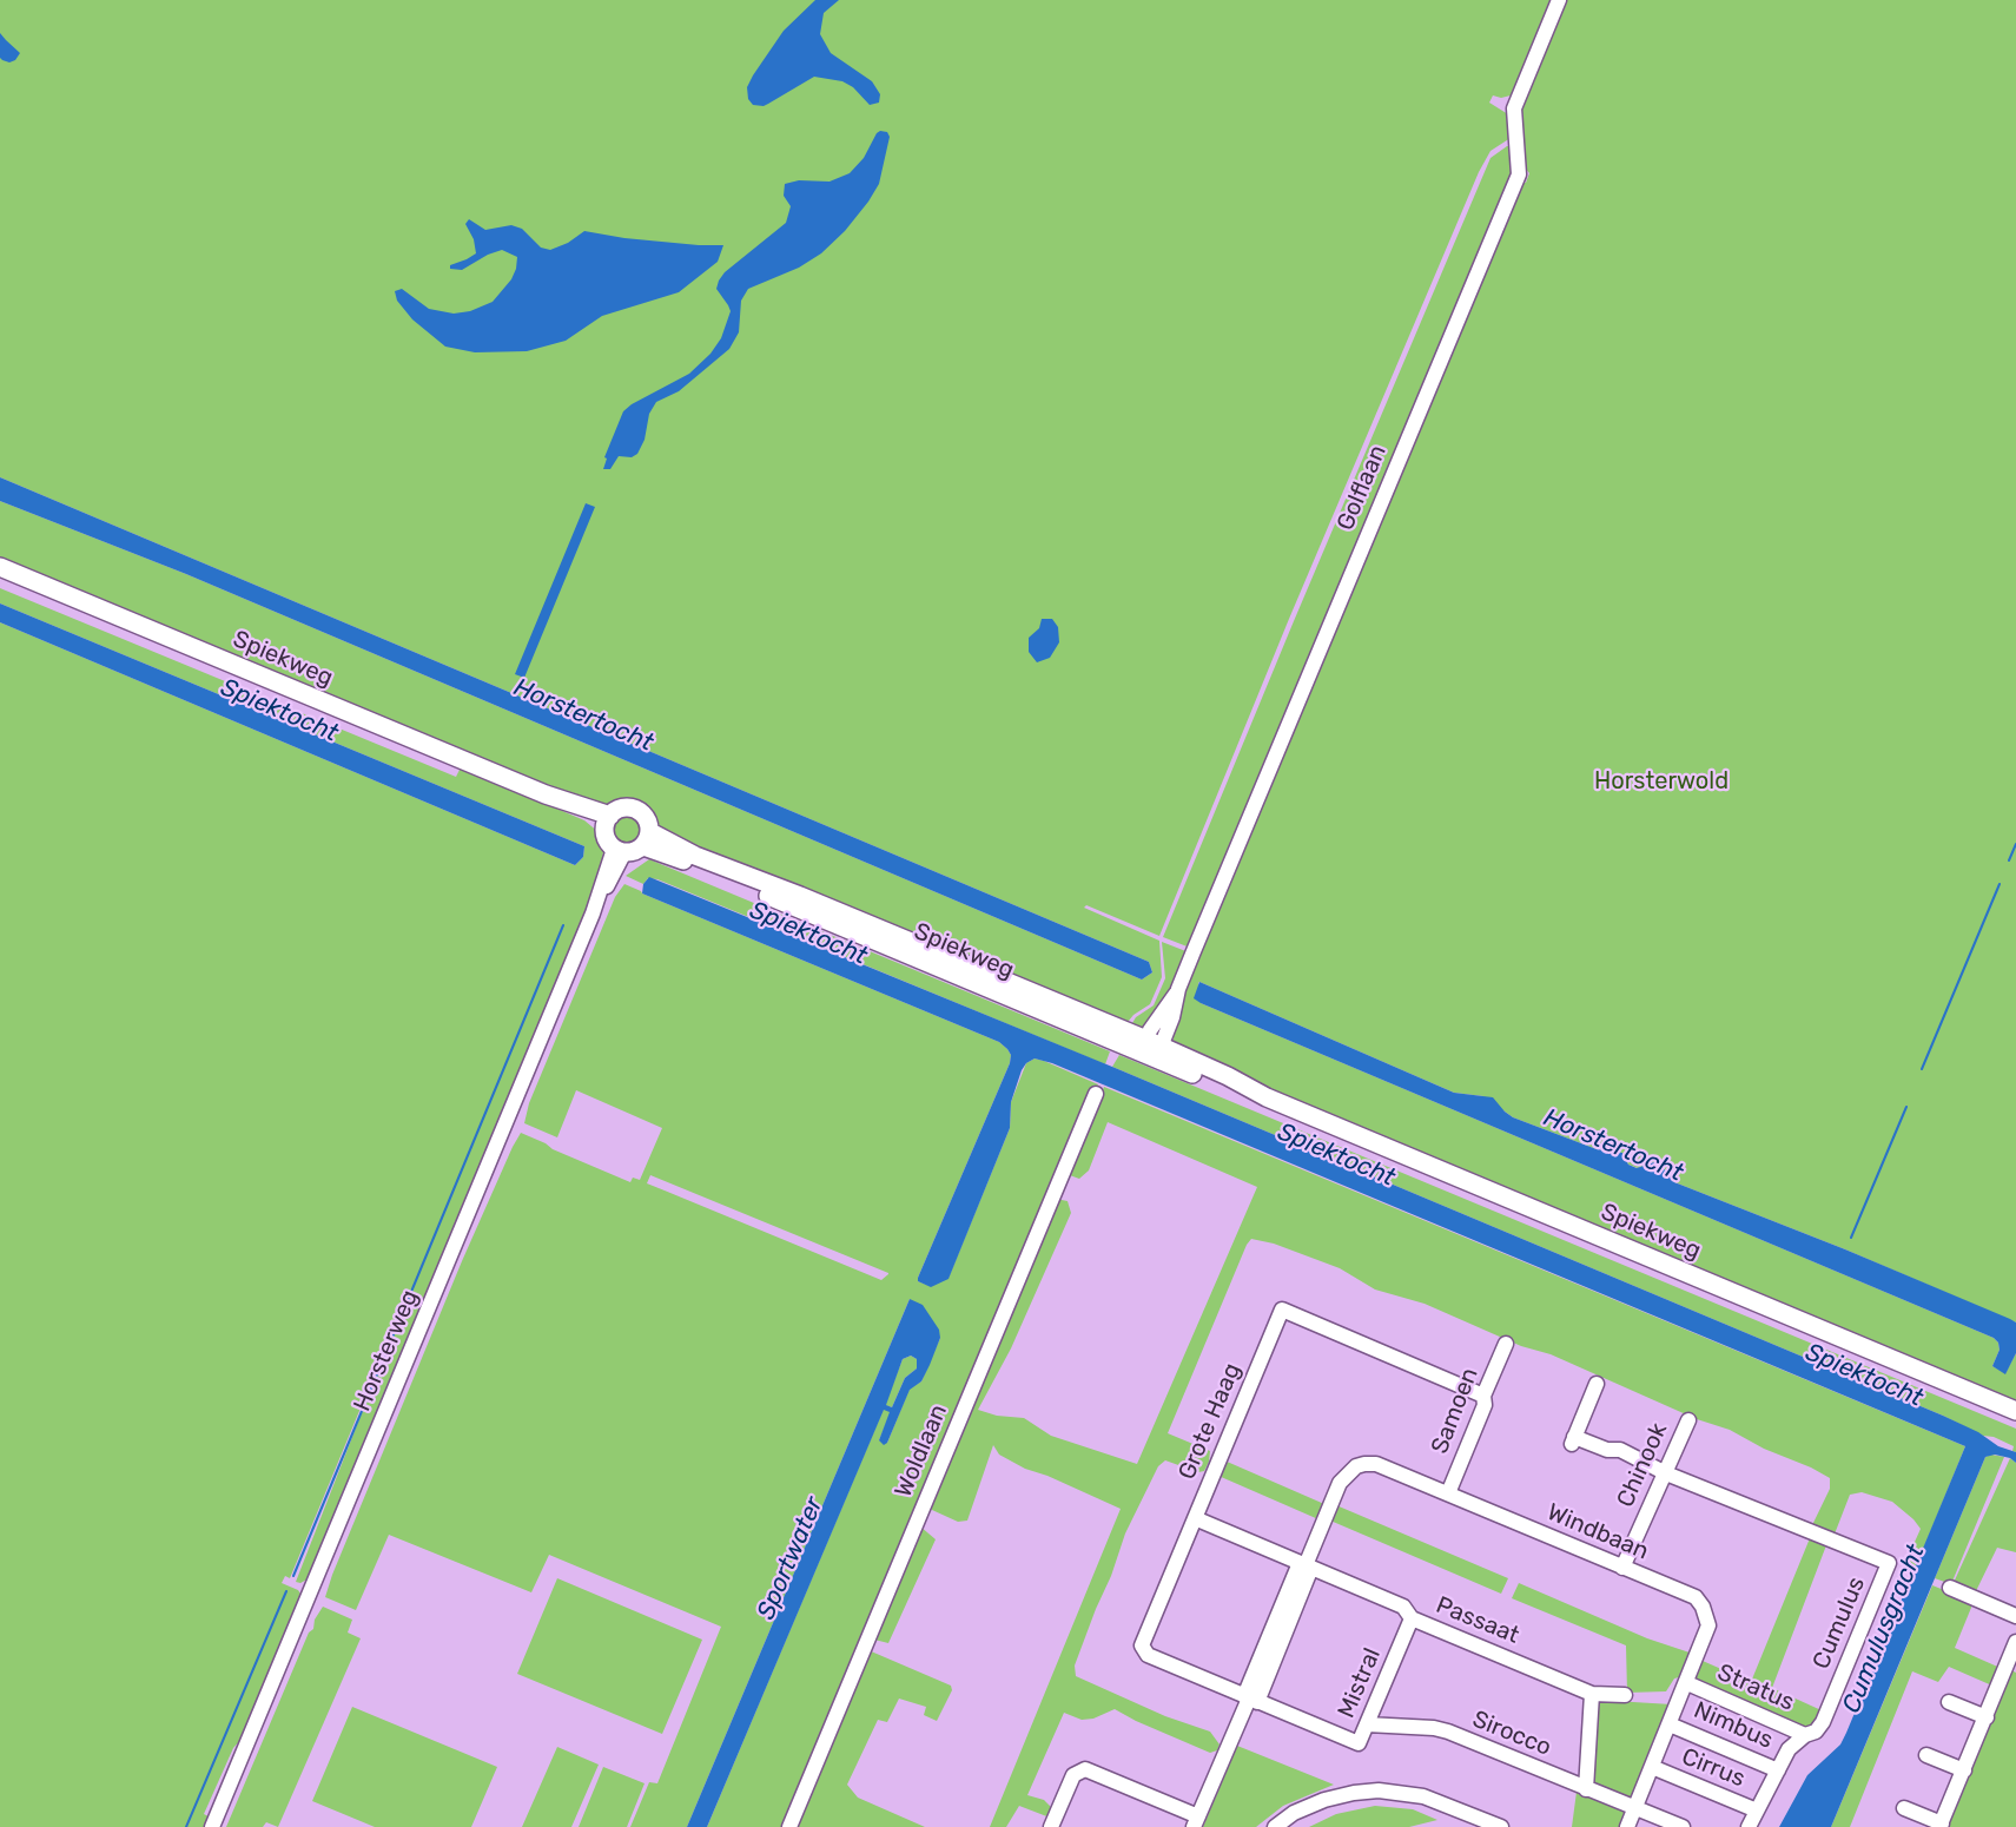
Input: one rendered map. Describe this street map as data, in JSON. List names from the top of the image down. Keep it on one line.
{"streets":{"main road":["Spiekweg"],"street":["Golflaan","Horsterweg","Samoen","Grote Haag","Woldlaan","Chinook","Windbaan","Passaat","Cumulus","Mistral","Stratus","Nimbus","Sirocco","Cirrus"]},"crossings":[["Golflaan","Spiekweg"],["Spiekweg","Horsterweg"],["Samoen","Grote Haag"],["Samoen","Windbaan"],["Grote Haag","Windbaan"],["Grote Haag","Passaat"],["Grote Haag","Mistral"],["Chinook","Windbaan"],["Chinook","Cumulus"],["Windbaan","Passaat"],["Windbaan","Mistral"],["Windbaan","Stratus"],["Windbaan","Nimbus"],["Windbaan","Sirocco"],["Windbaan","Cirrus"],["Passaat","Mistral"],["Cumulus","Stratus"],["Cumulus","Nimbus"],["Cumulus","Cirrus"],["Mistral","Sirocco"]],"water":["Spiektocht","Horstertocht","Sportwater","Cumulusgracht"],"parks":["Horsterwold"]}
